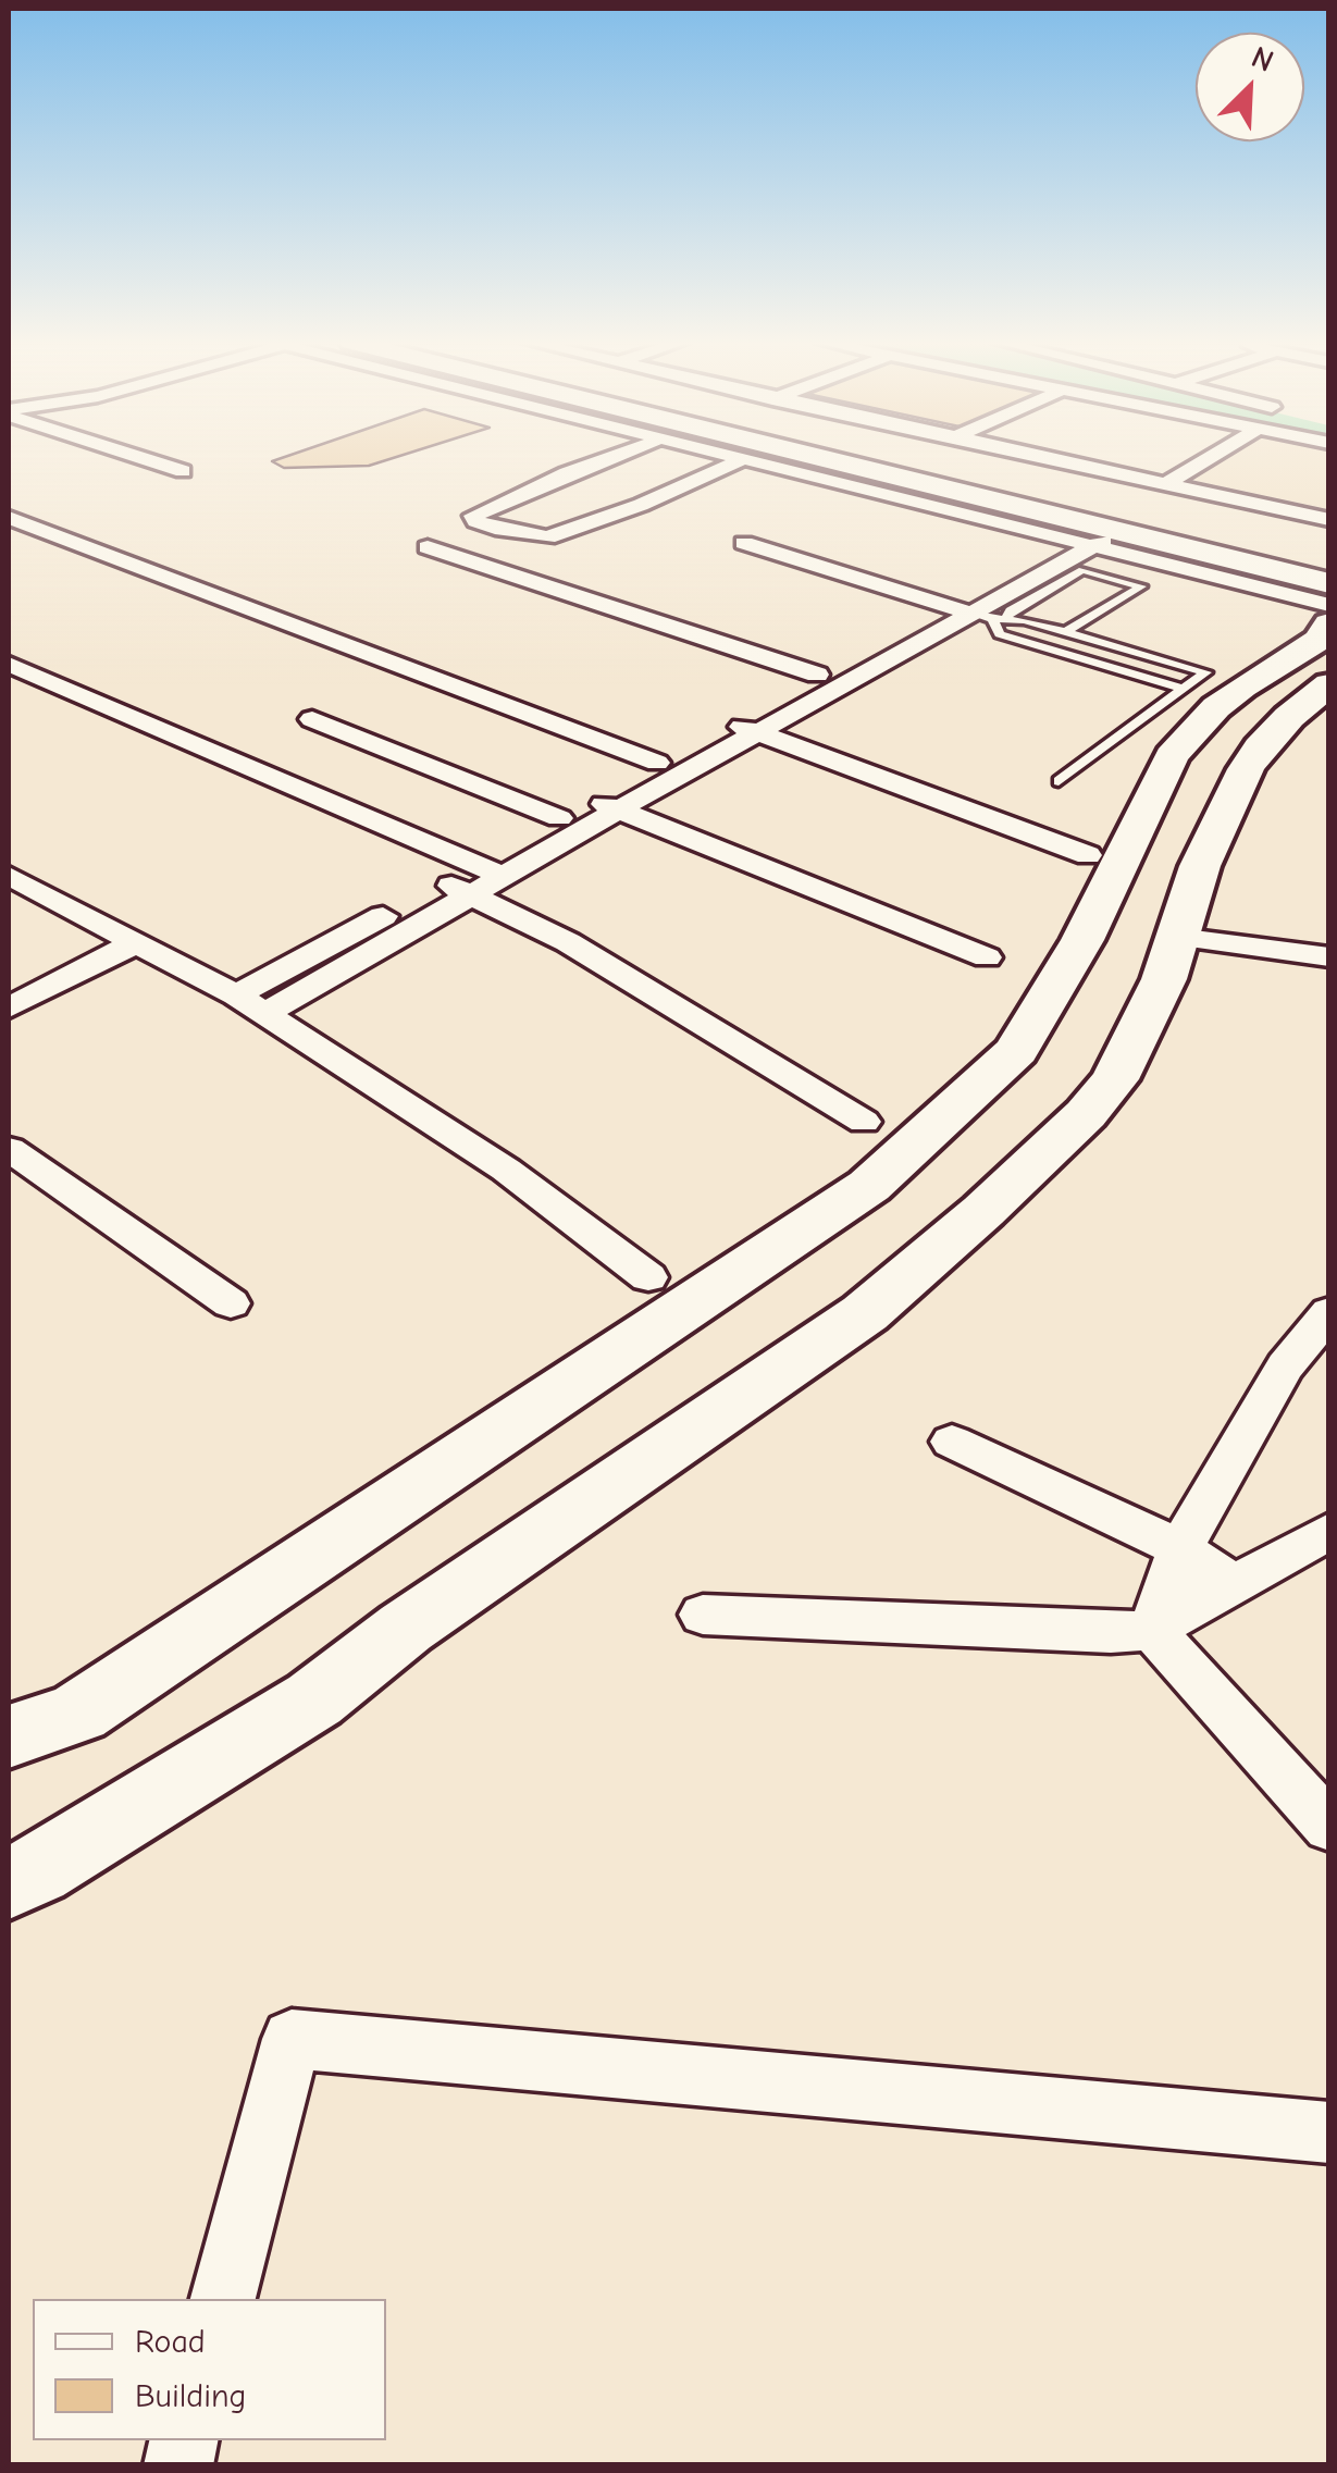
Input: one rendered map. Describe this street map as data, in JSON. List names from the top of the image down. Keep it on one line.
{"legend":["Road","Building"],"north":"top right"}
